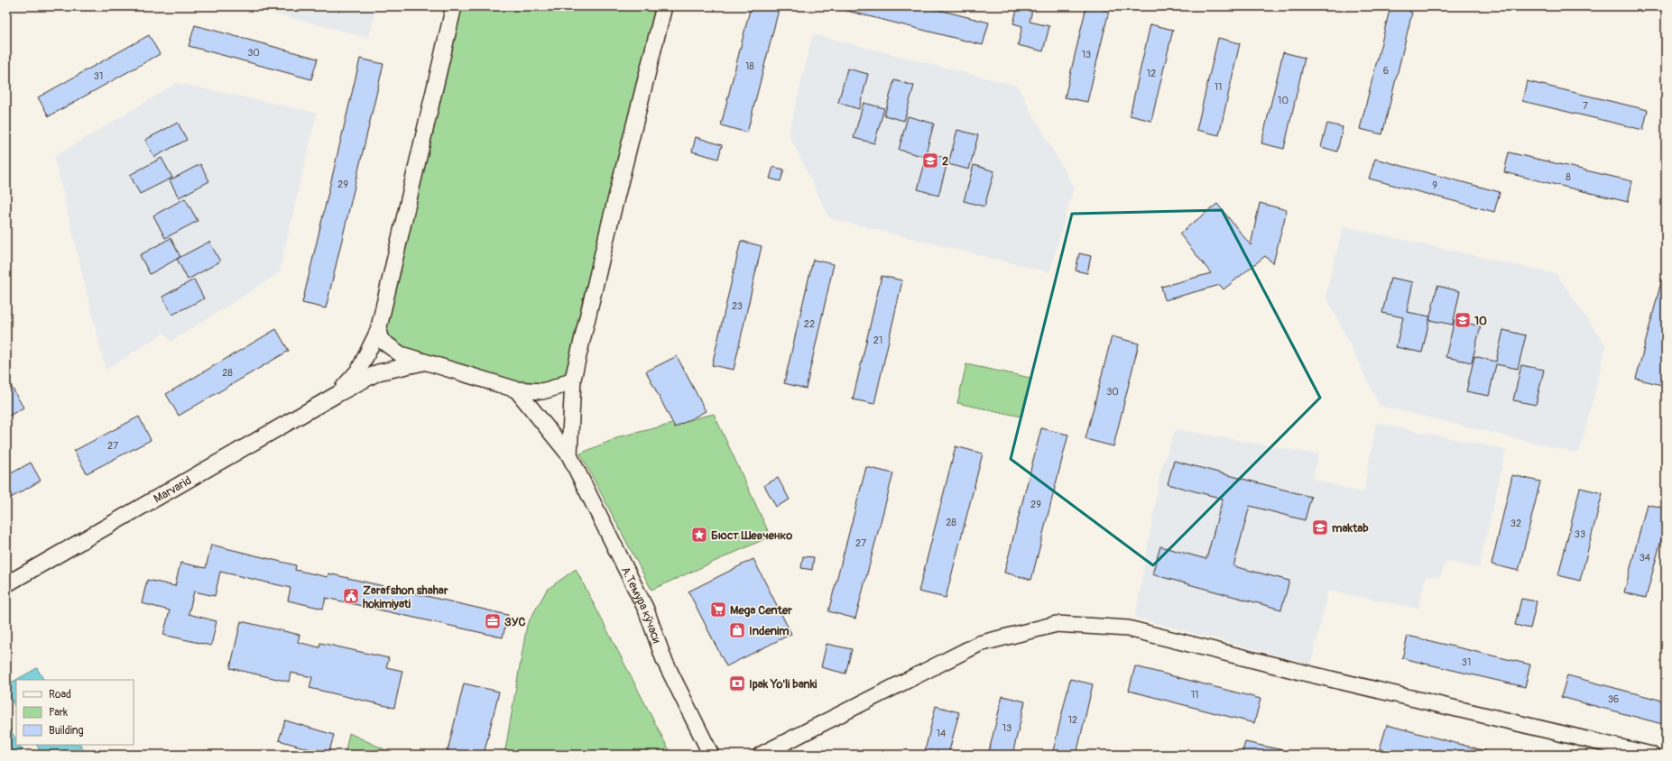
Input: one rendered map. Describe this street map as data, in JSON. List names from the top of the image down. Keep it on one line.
{"streets":{"street":["Marvarid","А.Темура кўчаси"]},"places":{"school or university":["2","10","maktab"],"place":["Бюст Шевченко"],"public building":["Zarafshon shahar hokimiyati"],"supermarket":["Mega Center"],"office":["ЗУС"],"shop":["Indenim"],"bank":["Ipak Yo'li banki"]},"house_numbers":["30","13","18","6","12","31","11","10","7","8","29","9","23","22","21","28","30","27","29","28","32","33","27","34","31","11","36","12","13","14"],"legend":["Road","Park","Building"]}
